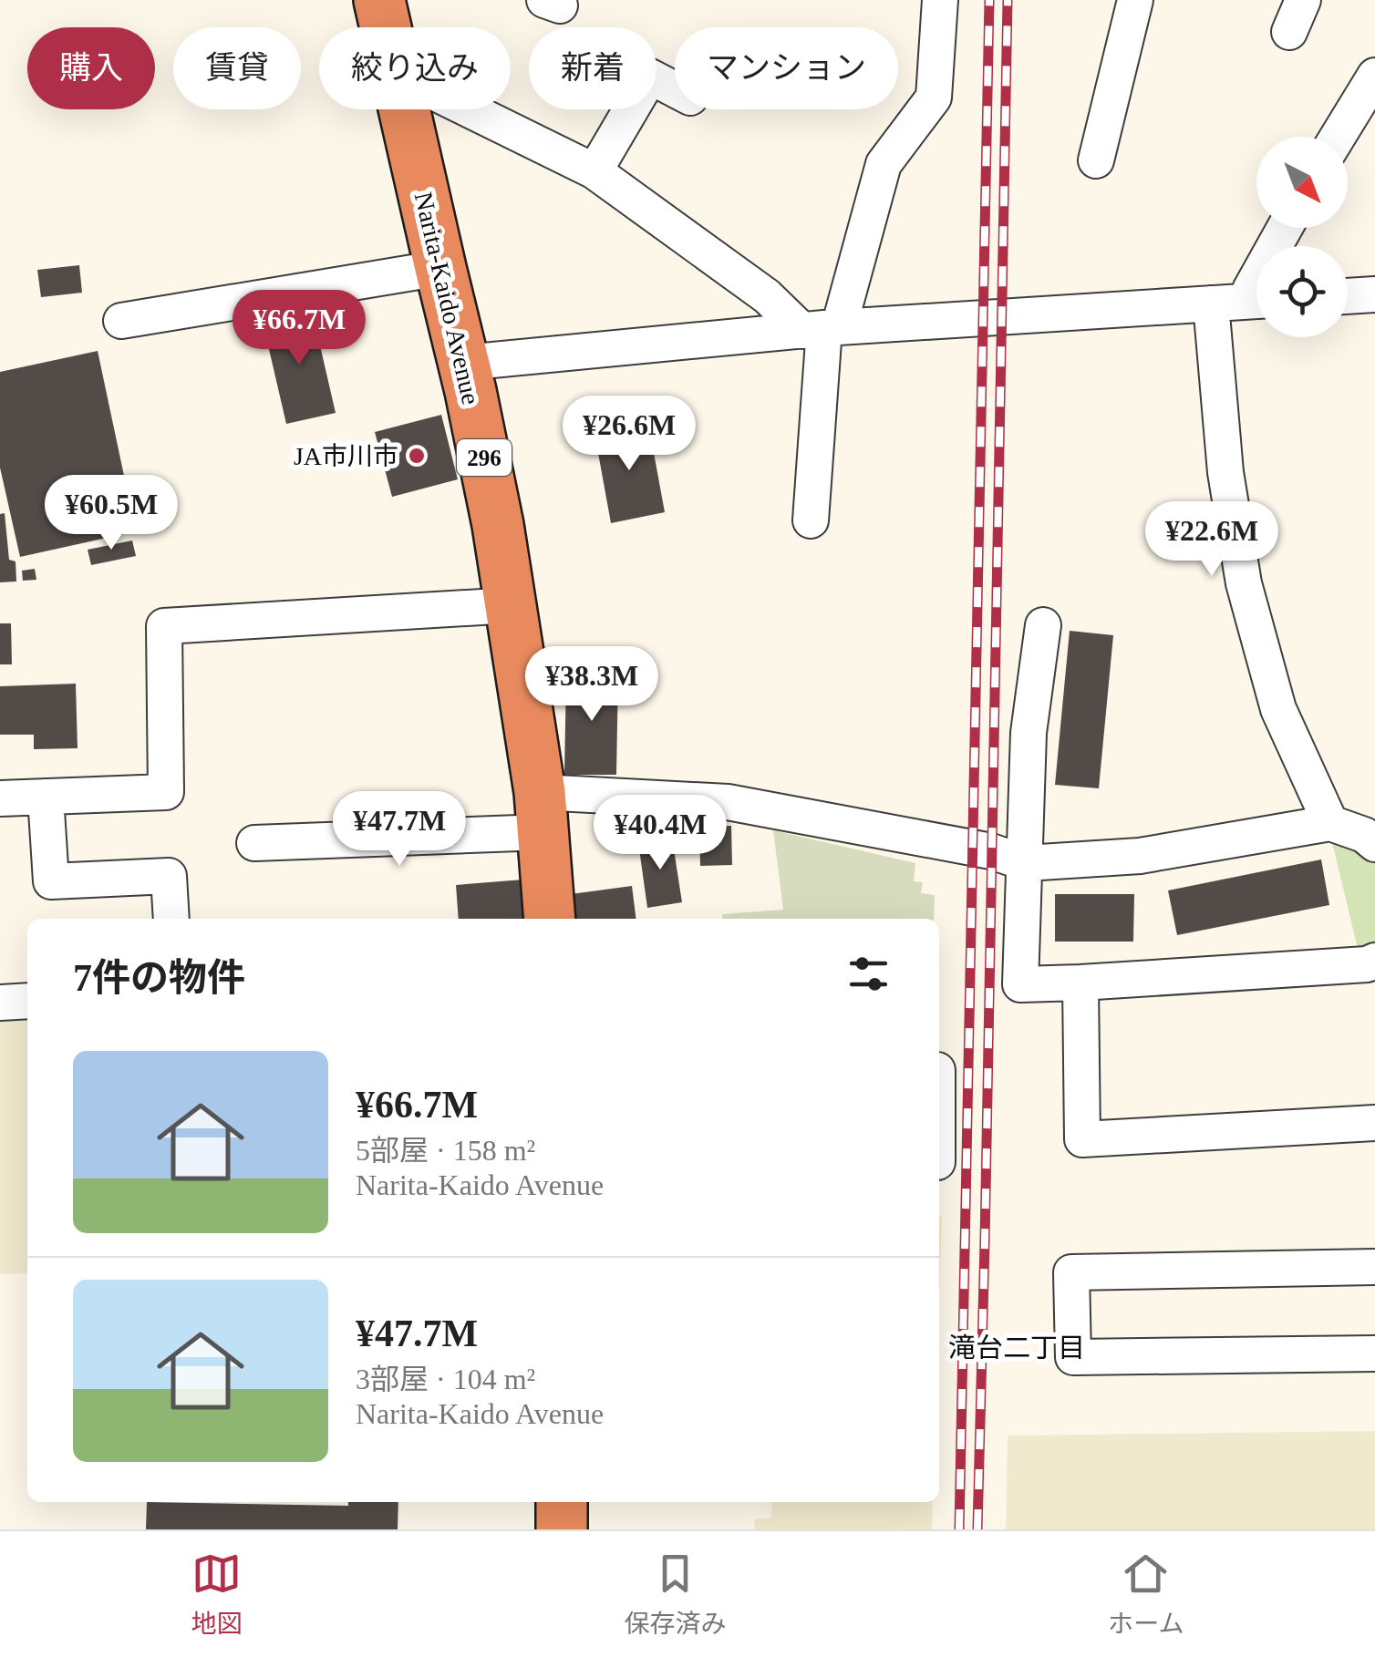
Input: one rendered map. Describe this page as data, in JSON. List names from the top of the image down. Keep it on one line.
{"streets":{"highway":["Narita-Kaido Avenue","296"]},"districts":["滝台二丁目"],"places":["JA市川市"],"north":"bottom right","page":{"chip":["購入","賃貸","絞り込み","新着","マンション"],"price":["¥66.7M","¥26.6M","¥60.5M","¥22.6M","¥38.3M","¥47.7M","¥40.4M"],"heading":"7件の物件","list":[{"name":"¥66.7M","note":"5部屋 · 158 m² · Narita-Kaido Avenue"},{"name":"¥47.7M","note":"3部屋 · 104 m² · Narita-Kaido Avenue"}],"tabs":["地図","保存済み","ホーム"]}}
